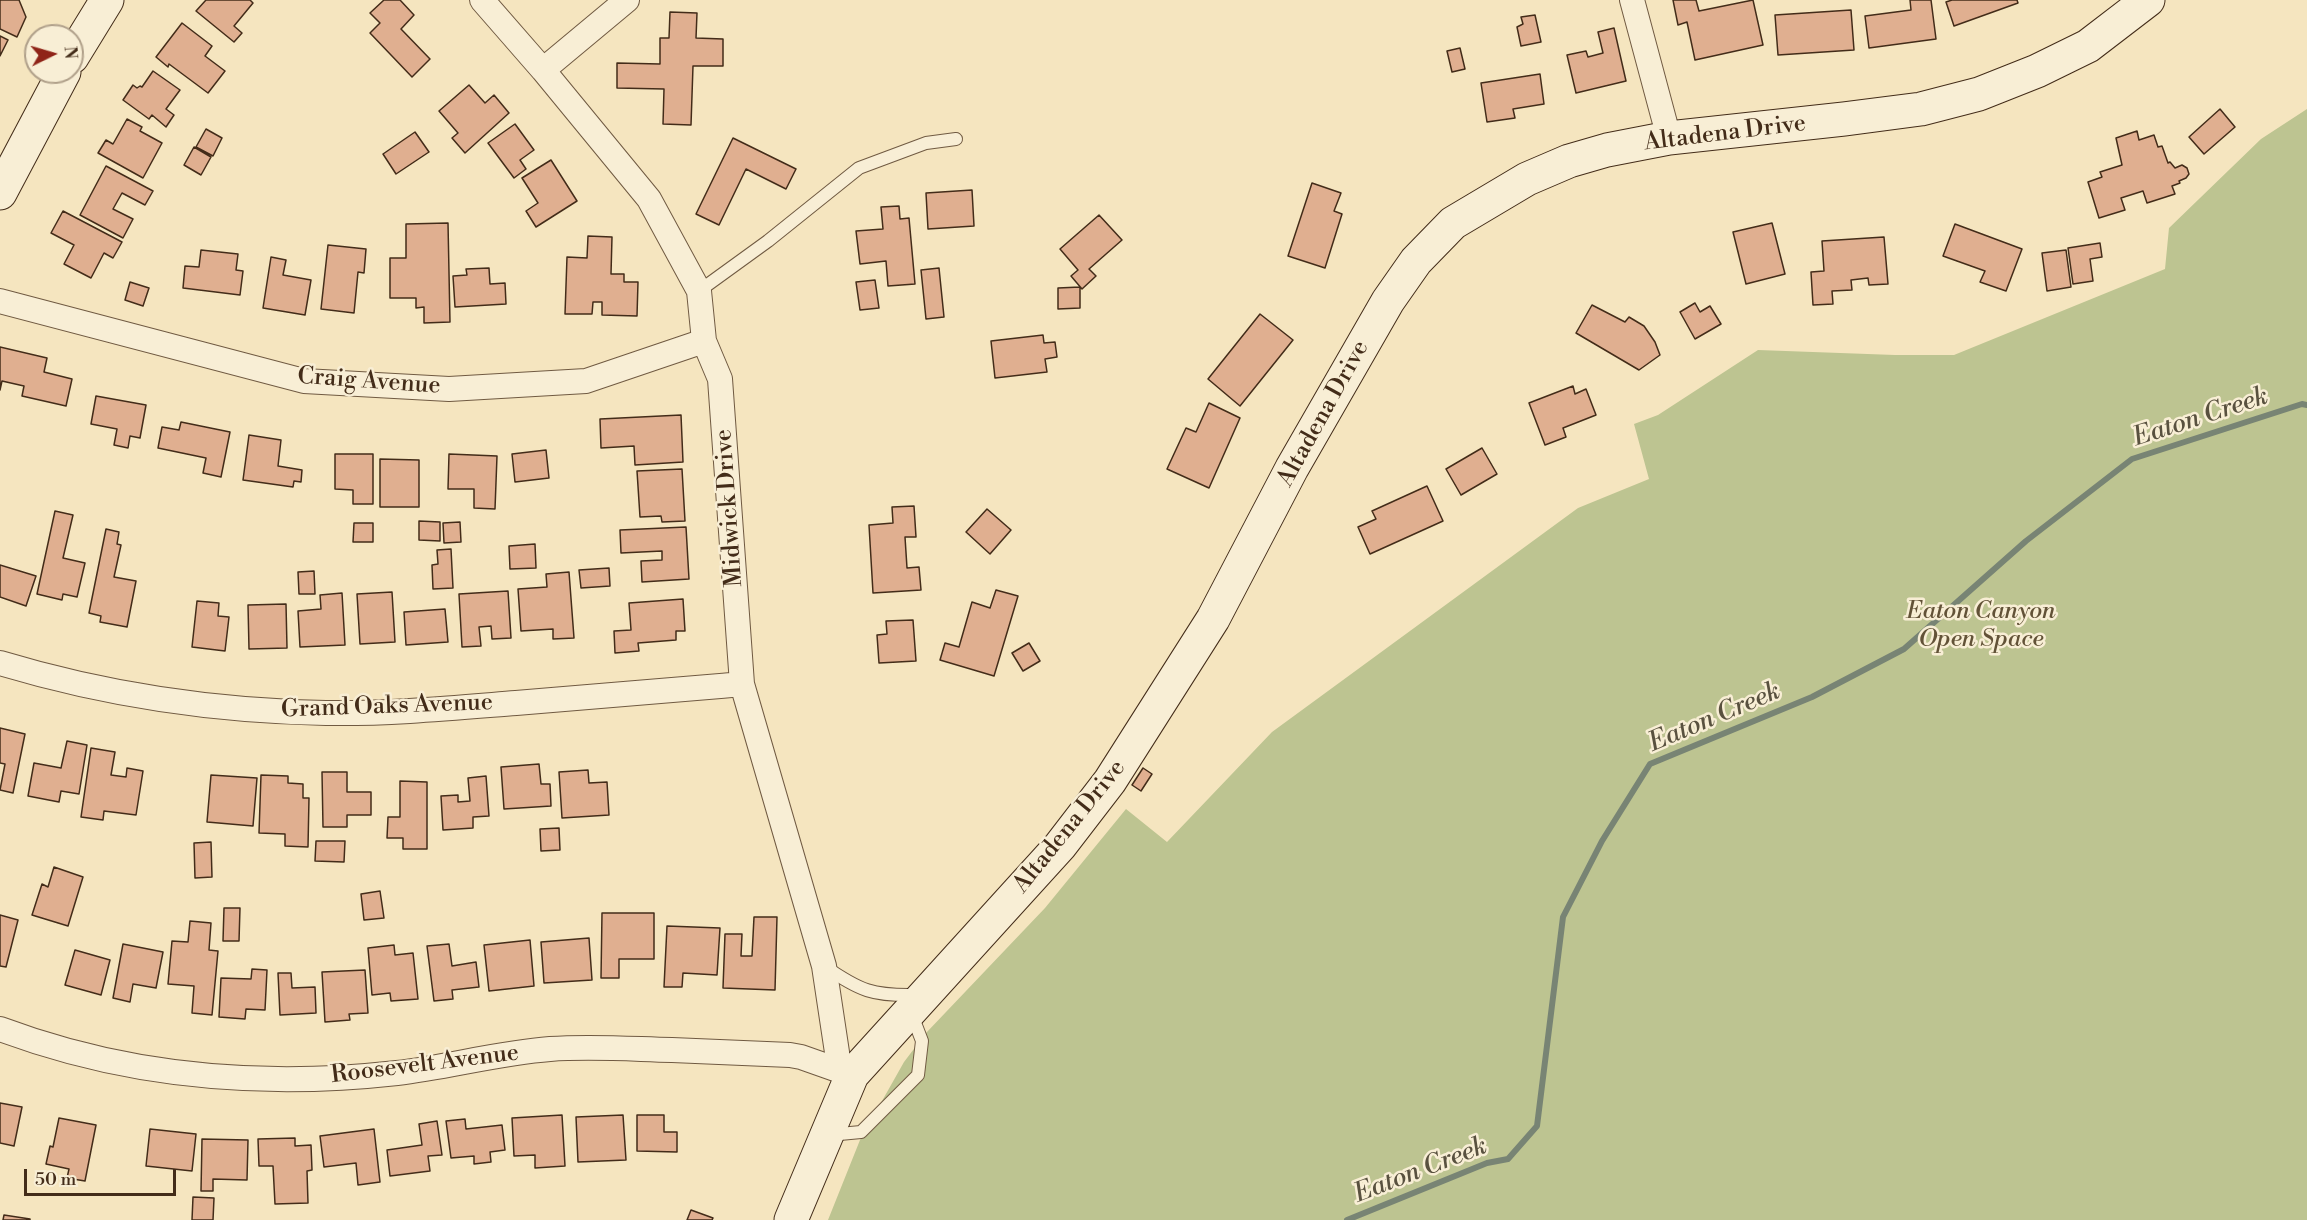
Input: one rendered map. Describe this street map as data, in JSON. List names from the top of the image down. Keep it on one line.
{"streets":{"main road":["Altadena Drive"],"street":["Craig Avenue","Midwick Drive","Grand Oaks Avenue","Roosevelt Avenue"]},"crossings":[["Altadena Drive","Midwick Drive"],["Altadena Drive","Roosevelt Avenue"],["Craig Avenue","Midwick Drive"],["Midwick Drive","Grand Oaks Avenue"],["Midwick Drive","Roosevelt Avenue"]],"water":["Eaton Creek"],"parks":["Eaton Canyon Open Space"],"scale_bar":"50 m","north":"right"}
